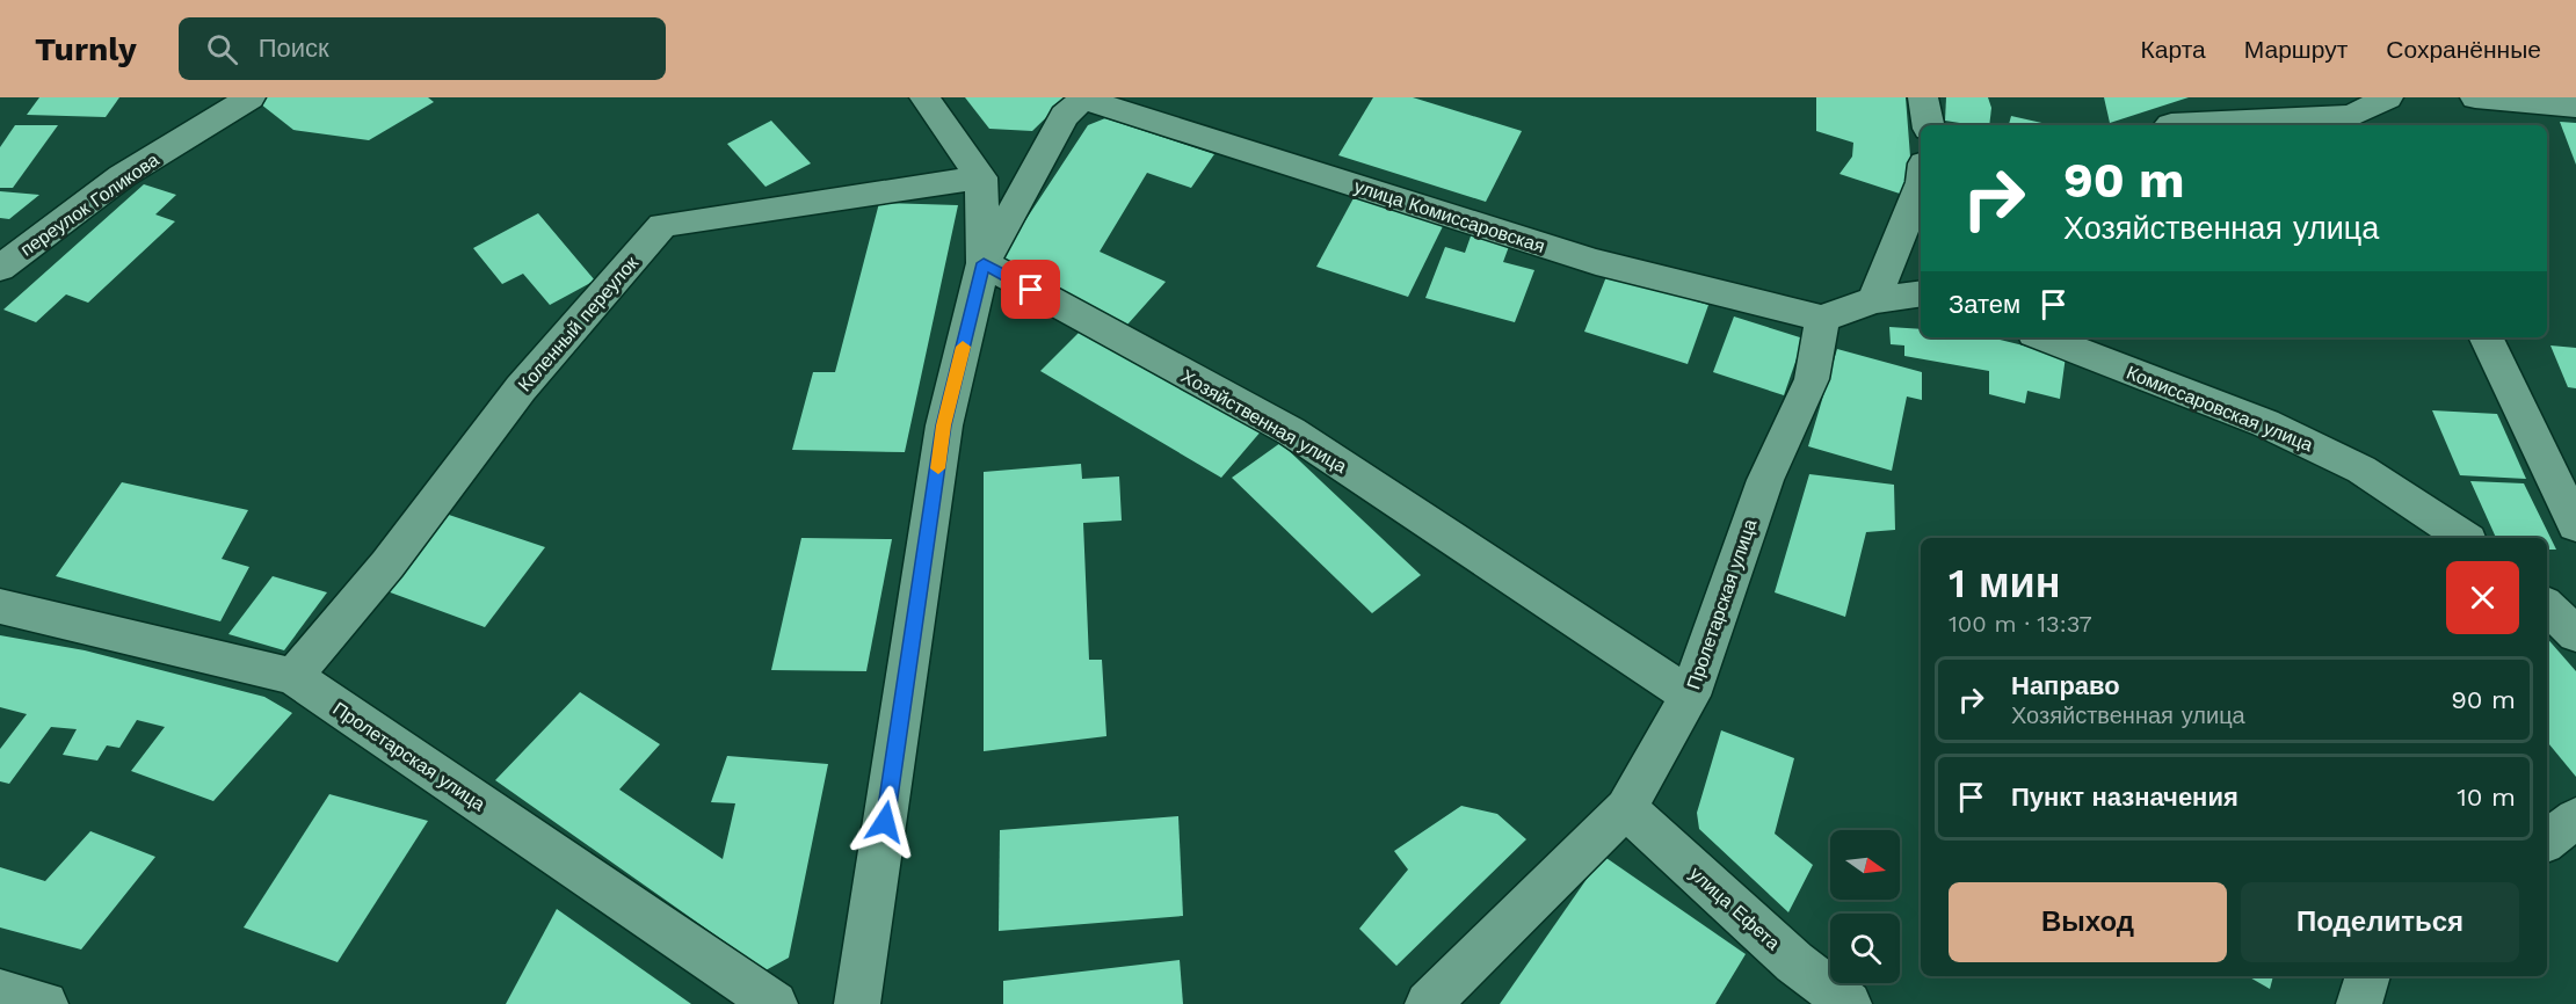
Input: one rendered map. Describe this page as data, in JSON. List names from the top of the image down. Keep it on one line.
{"streets":{"street":["переулок Голикова","улица Комиссаровская","Коленный переулок","Комиссаровская улица","Хозяйственная улица","Пролетарская улица","улица Ефета"]},"crossings":[["улица Комиссаровская","Пролетарская улица"],["Коленный переулок","Пролетарская улица"],["Хозяйственная улица","Пролетарская улица"],["Пролетарская улица","улица Ефета"]],"north":"right","page":{"header":"Turnly","search":"Поиск","nav":["Карта","Маршрут","Сохранённые"],"turn":["90 m","Хозяйственная улица"],"then":"Затем","heading":["1 мин","100 m · 13:37"],"list":[{"name":"Направо","note":"Хозяйственная улица","value":"90 m"},{"name":"Пункт назначения","value":"10 m"}],"buttons":["Выход","Поделиться"]}}
